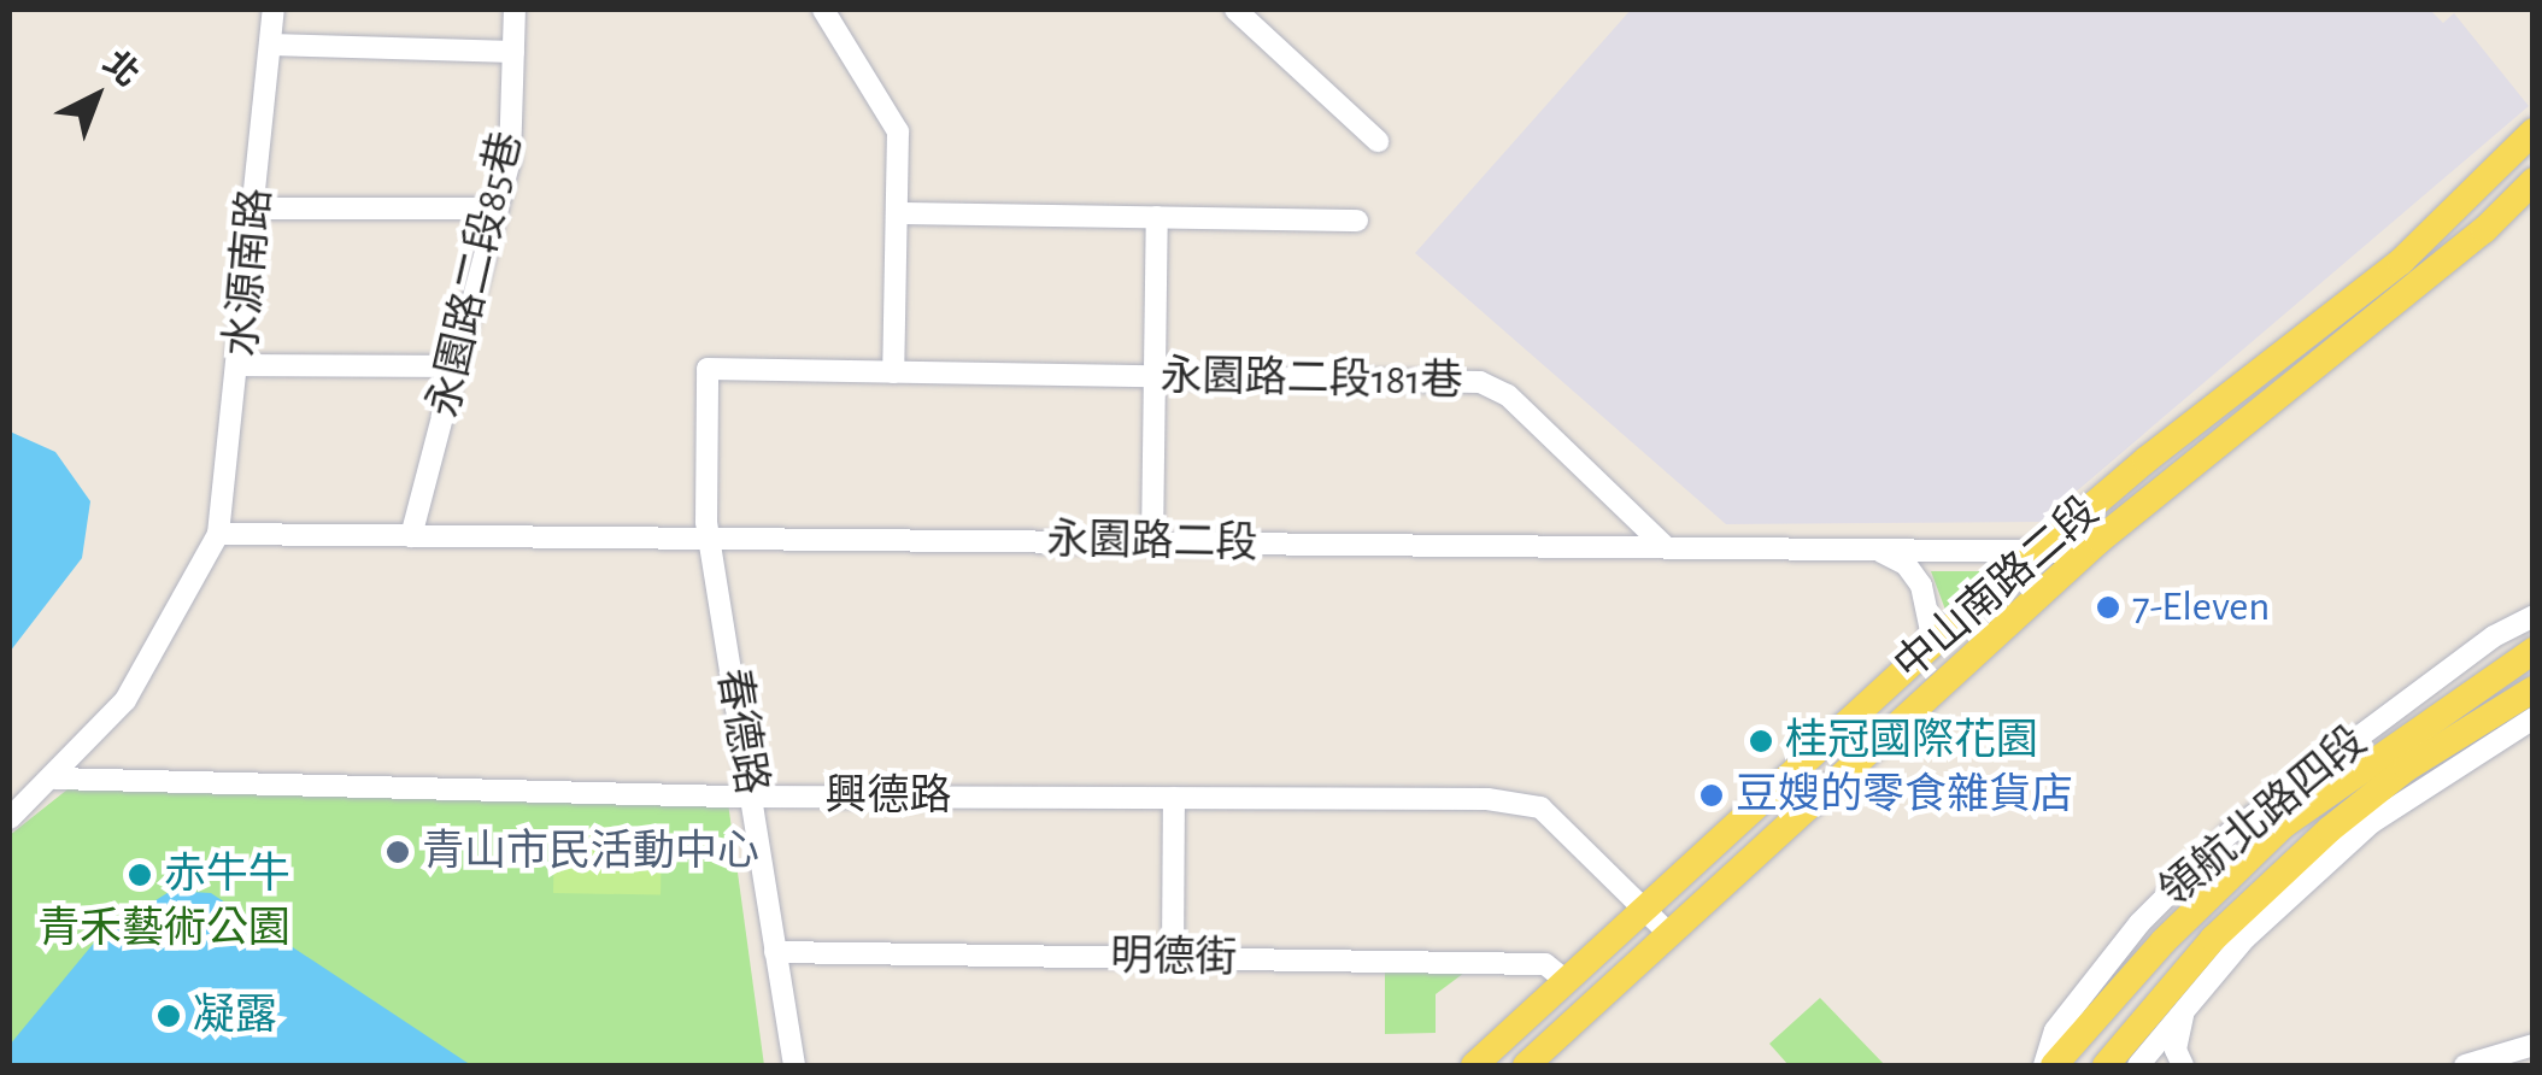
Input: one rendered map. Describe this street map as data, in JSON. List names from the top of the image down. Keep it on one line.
{"streets":{"main road":["中山南路二段","領航北路四段"],"street":["水源南路","永園路二段85巷","永園路二段181巷","永園路二段","春德路","興德路","明德街"]},"crossings":[["水源南路","永園路二段"],["永園路二段85巷","永園路二段"],["永園路二段181巷","永園路二段"],["永園路二段181巷","春德路"],["永園路二段","中山南路二段"],["永園路二段","春德路"],["中山南路二段","興德路"],["中山南路二段","明德街"],["春德路","興德路"],["春德路","明德街"]],"parks":["青禾藝術公園"],"places":["7-Eleven","桂冠國際花園","豆嫂的零食雜貨店","青山市民活動中心","赤牛牛","凝露"],"north":"top right"}
